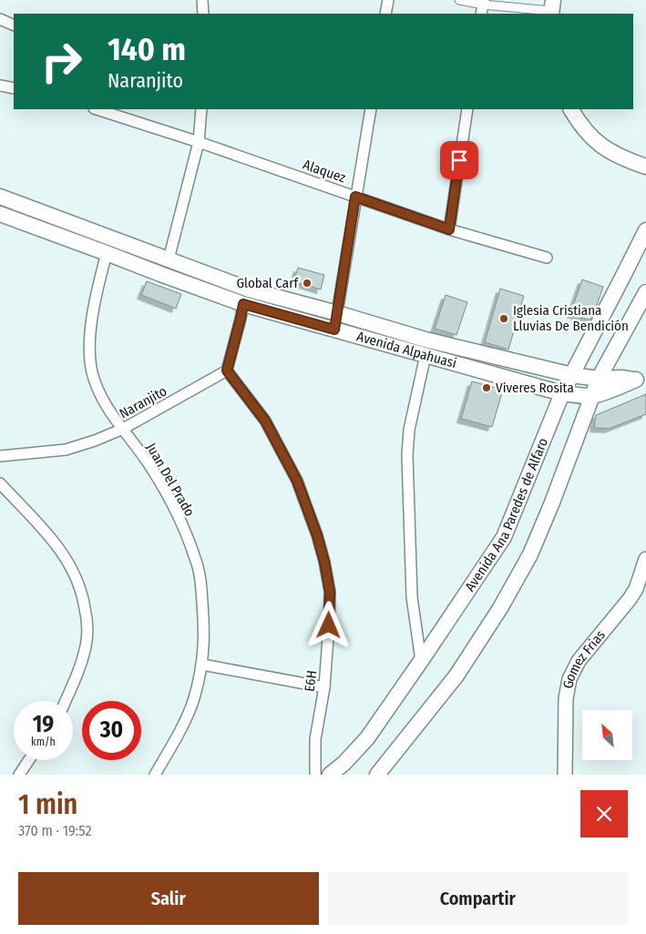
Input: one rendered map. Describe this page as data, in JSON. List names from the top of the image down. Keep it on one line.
{"streets":{"main road":["Avenida Alpahuasi","Avenida Ana Paredes de Alfaro"],"street":["Alaquez","Naranjito","Juan Del Prado","Gomez Frias","E6H"]},"crossings":[["Avenida Alpahuasi","Juan Del Prado"],["Avenida Alpahuasi","Avenida Ana Paredes de Alfaro"],["Naranjito","Juan Del Prado"],["Naranjito","E6H"]],"places":["Global Carf","Iglesia Cristiana Lluvias De Bendición","Viveres Rosita"],"north":"top left","page":{"turn":["140 m","Naranjito"],"speed":"19 km/h","limit":"30","heading":["1 min","370 m · 19:52"],"buttons":["Salir","Compartir"]}}
